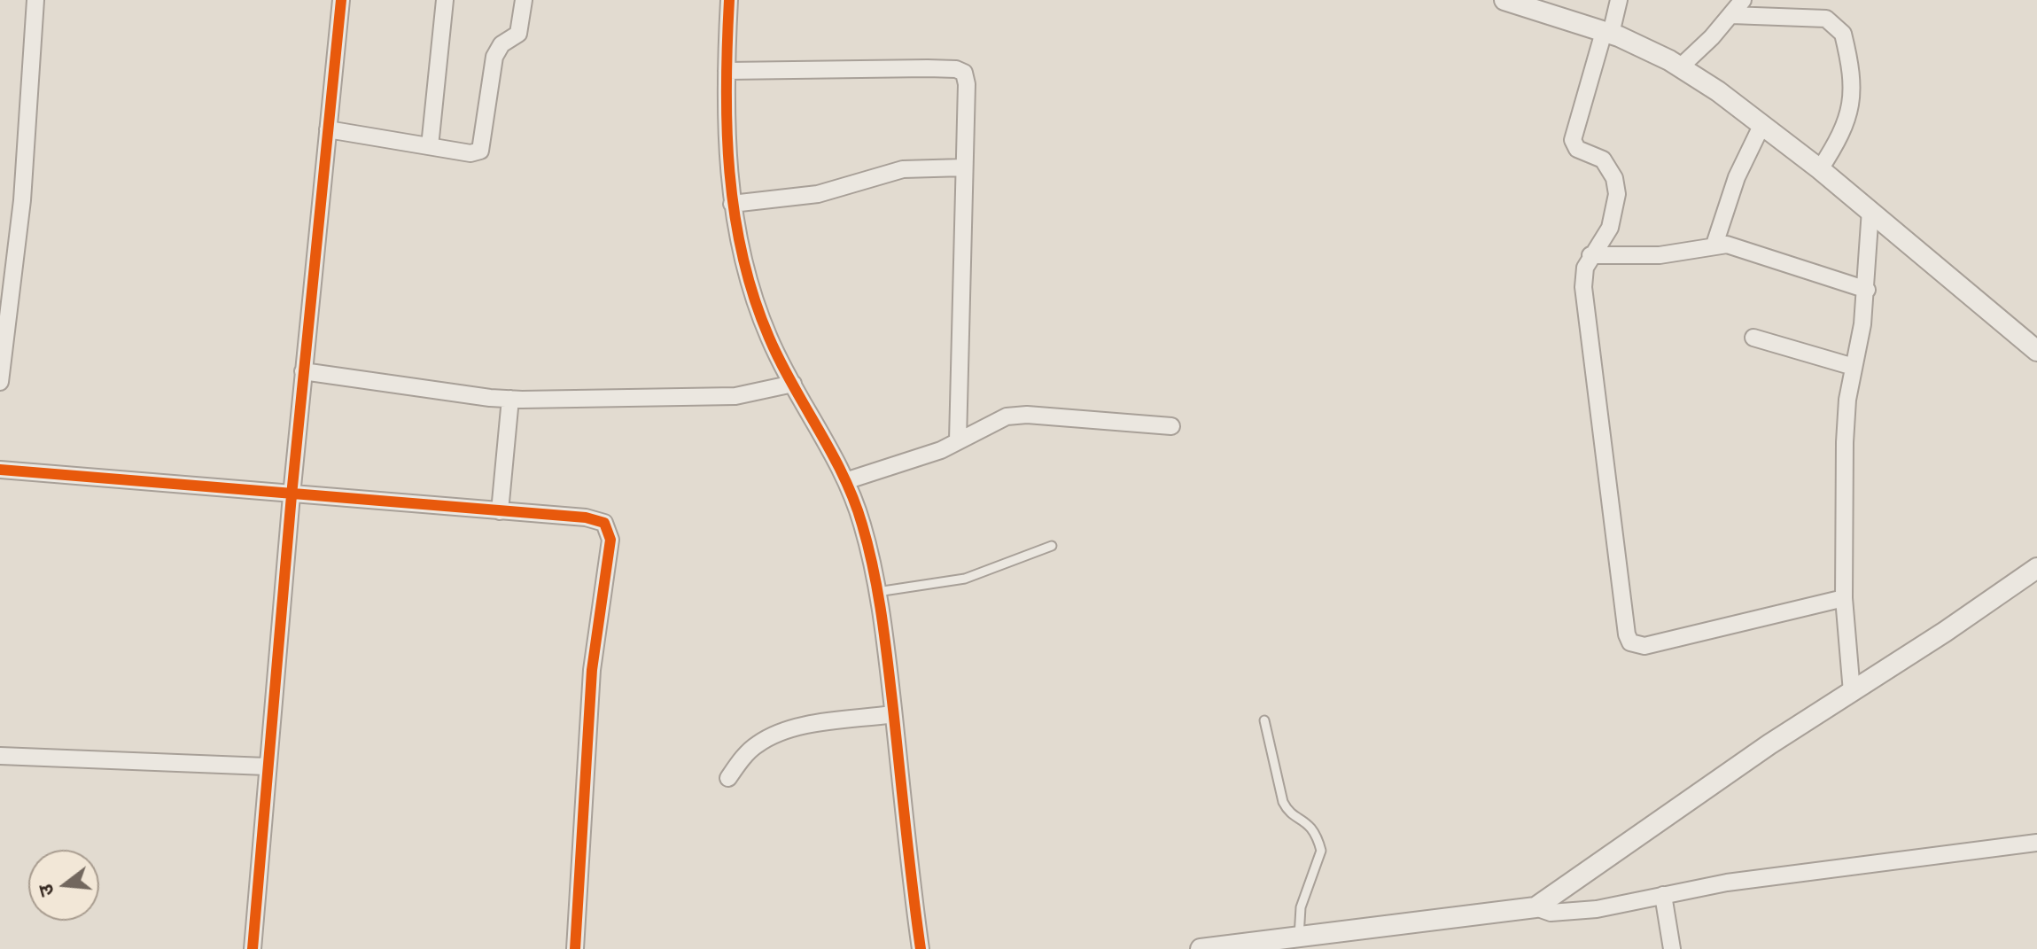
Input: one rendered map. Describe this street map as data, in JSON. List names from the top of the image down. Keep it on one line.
{"north":"left"}
